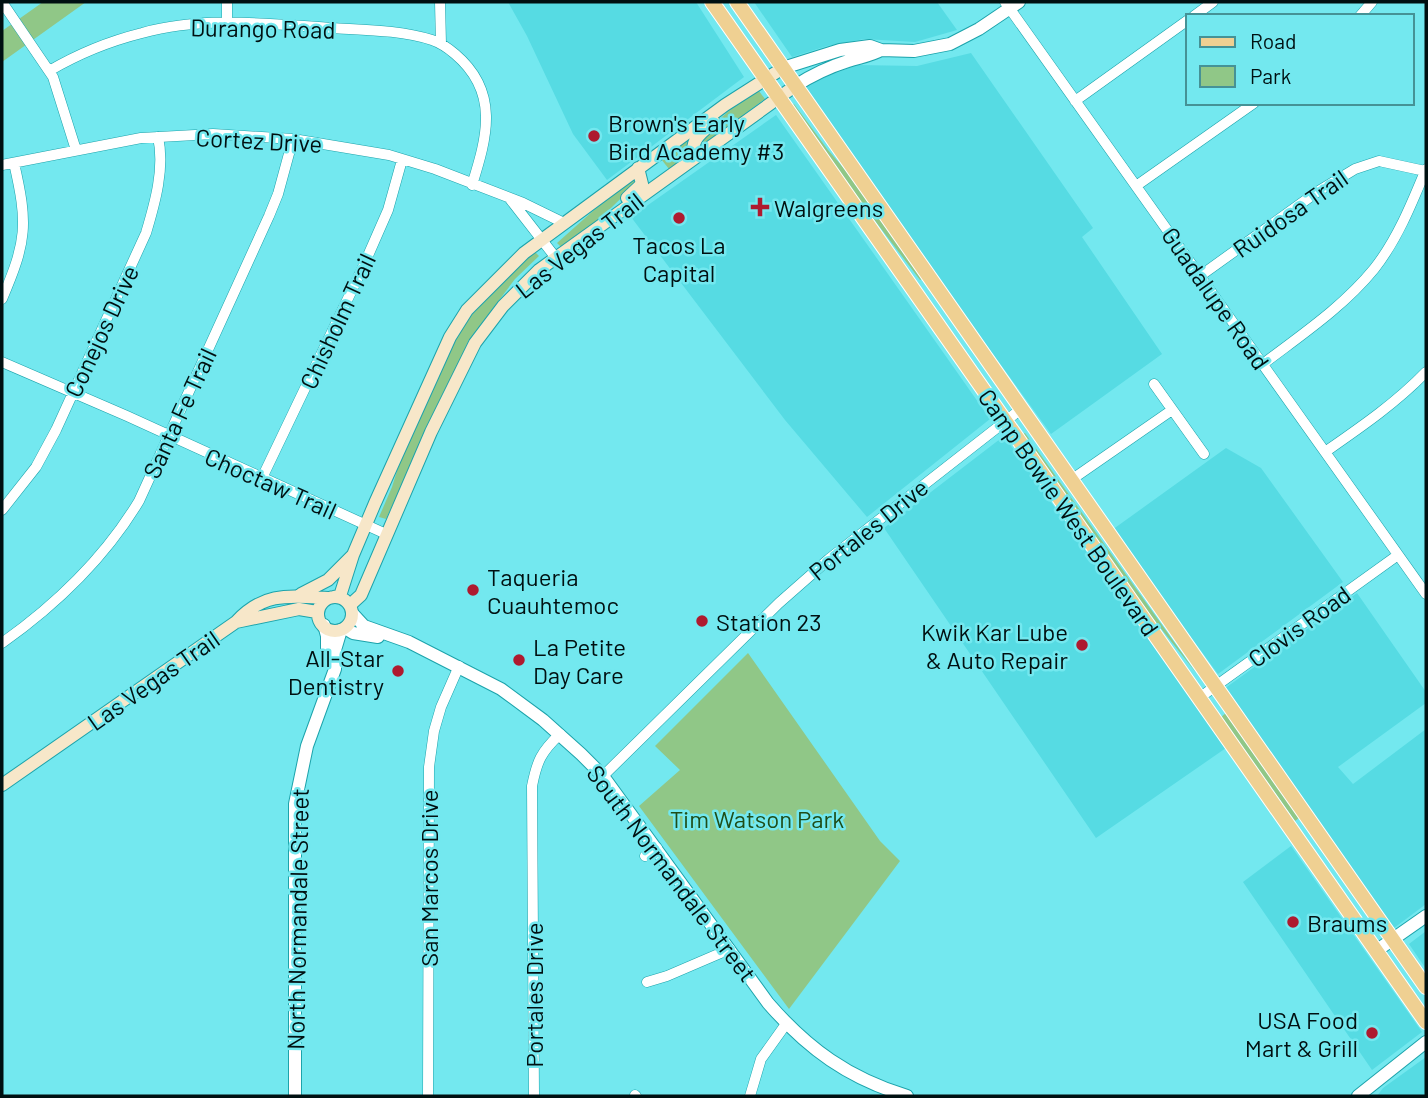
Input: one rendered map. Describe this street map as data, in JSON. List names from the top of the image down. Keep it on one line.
{"streets":{"main road":["Las Vegas Trail","Camp Bowie West Boulevard"],"street":["Durango Road","Cortez Drive","Ruidosa Trail","Guadalupe Road","Chisholm Trail","Conejos Drive","Santa Fe Trail","Choctaw Trail","Portales Drive","Clovis Road","South Normandale Street","San Marcos Drive","North Normandale Street"]},"crossings":[["Cortez Drive","Las Vegas Trail"],["Cortez Drive","Chisholm Trail"],["Cortez Drive","Conejos Drive"],["Cortez Drive","Santa Fe Trail"],["Ruidosa Trail","Guadalupe Road"],["Las Vegas Trail","Choctaw Trail"],["Las Vegas Trail","Camp Bowie West Boulevard"],["Las Vegas Trail","South Normandale Street"],["Las Vegas Trail","North Normandale Street"],["Guadalupe Road","Clovis Road"],["Chisholm Trail","Choctaw Trail"],["Conejos Drive","Choctaw Trail"],["Santa Fe Trail","Choctaw Trail"],["Camp Bowie West Boulevard","Portales Drive"],["Camp Bowie West Boulevard","Clovis Road"],["Portales Drive","South Normandale Street"],["South Normandale Street","San Marcos Drive"],["South Normandale Street","North Normandale Street"]],"parks":["Tim Watson Park"],"places":{"other":["Brown's Early Bird Academy #3","Tacos La Capital","Taqueria Cuauhtemoc","Station 23","Kwik Kar Lube & Auto Repair","La Petite Day Care","All-Star Dentistry","Braums","USA Food Mart & Grill"],"health":["Walgreens"]},"legend":["Road","Park"]}
